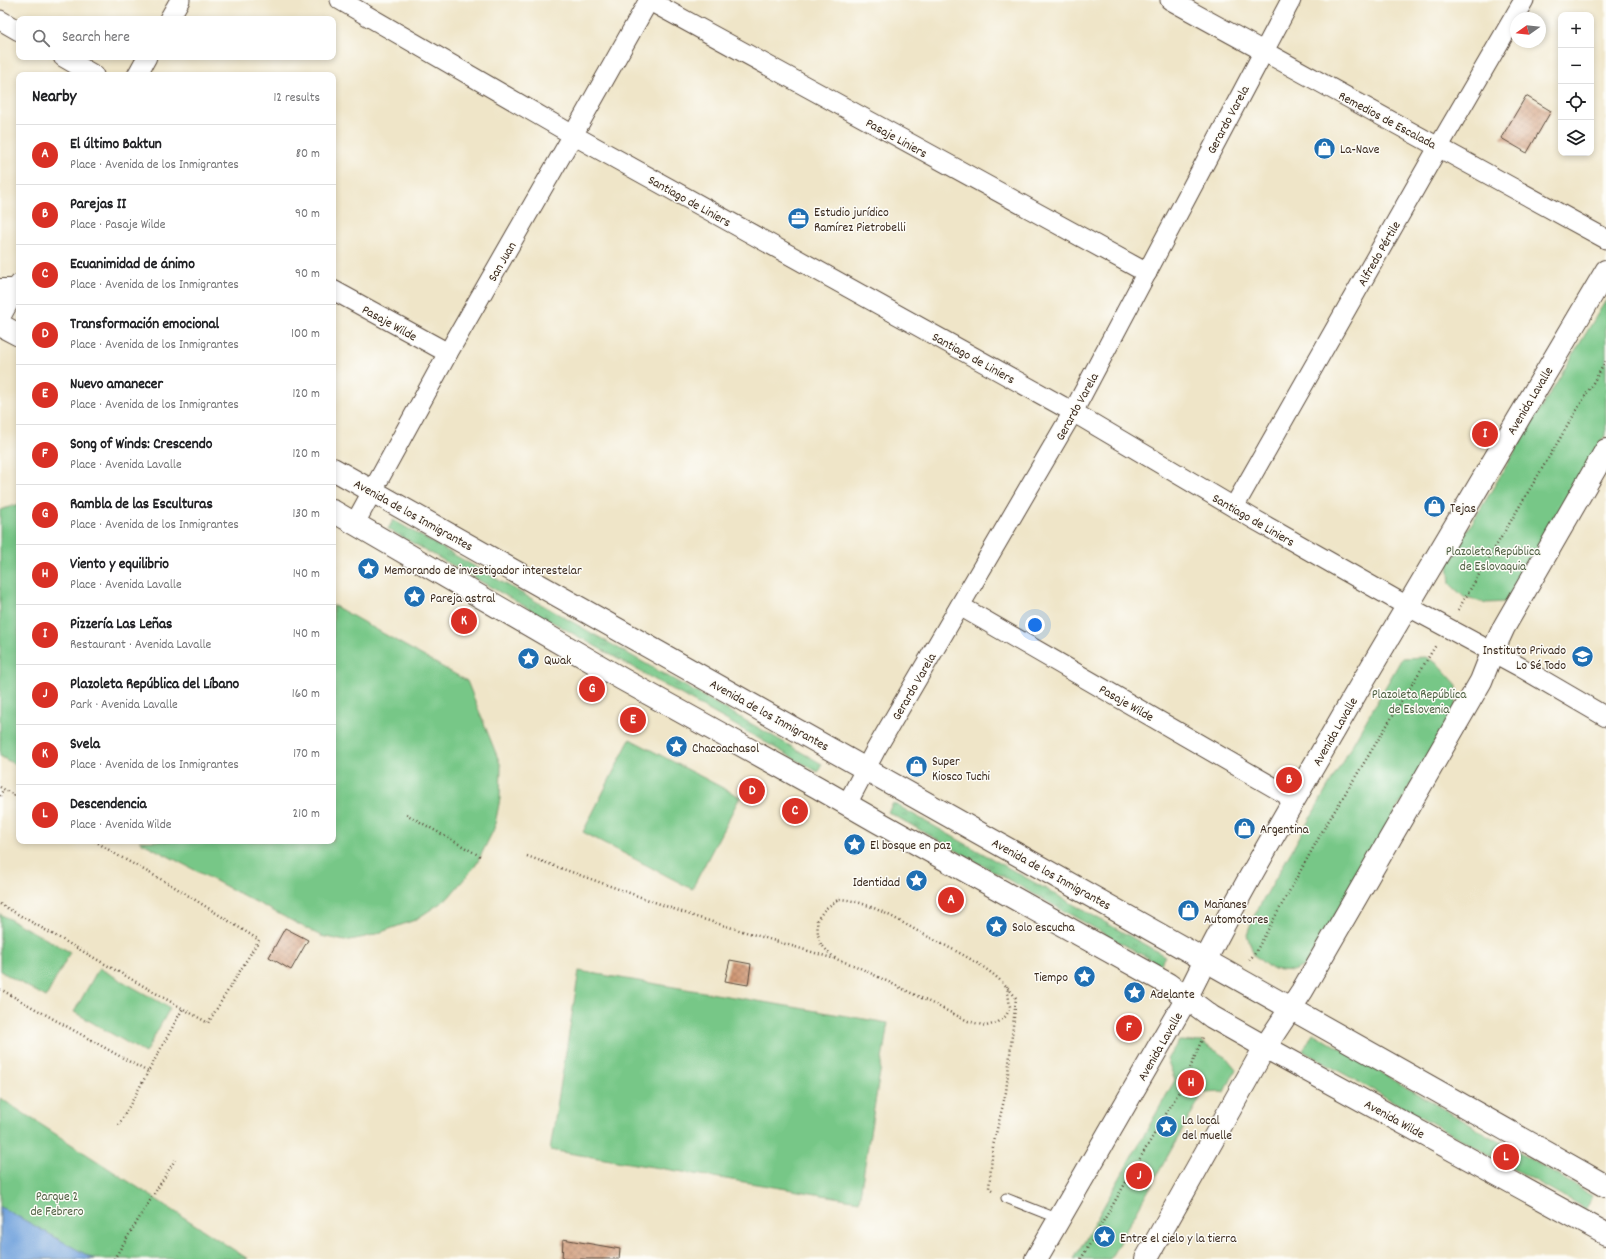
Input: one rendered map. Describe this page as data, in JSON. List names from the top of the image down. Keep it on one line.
{"streets":{"main road":["Avenida Lavalle","Avenida de los Inmigrantes","Avenida Wilde"],"street":["Gerardo Varela","Remedios de Escalada","Pasaje Liniers","Santiago de Liniers","Alfredo Pértile","San Juan","Pasaje Wilde"]},"crossings":[["Gerardo Varela","Remedios de Escalada"],["Gerardo Varela","Pasaje Liniers"],["Gerardo Varela","Santiago de Liniers"],["Gerardo Varela","Pasaje Wilde"],["Gerardo Varela","Avenida de los Inmigrantes"],["Remedios de Escalada","Alfredo Pértile"],["Pasaje Liniers","San Juan"],["Santiago de Liniers","Alfredo Pértile"],["Santiago de Liniers","San Juan"],["Santiago de Liniers","Avenida Lavalle"],["San Juan","Pasaje Wilde"],["San Juan","Avenida de los Inmigrantes"],["Pasaje Wilde","Avenida Lavalle"],["Avenida Lavalle","Avenida de los Inmigrantes"],["Avenida Lavalle","Avenida Wilde"]],"parks":["Plazoleta República de Eslovaquia","Plazoleta República de Eslovenia","Parque 2 de Febrero"],"places":{"shop":["La-Nave","Tejas","Super Kiosco Tuchi","Argentina","Mañanes Automotores"],"office":["Estudio jurídico Ramírez Pietrobelli"],"place":["Memorando de investigador interestelar","Pareja astral","Qwak","Chacoachasol","El bosque en paz","Identidad","Solo escucha","Tiempo","Adelante","La local del muelle","Entre el cielo y la tierra"],"school or university":["Instituto Privado Lo Sé Todo"]},"north":"left","page":{"map_buttons":["+","−"],"search":"Search here","heading":["Nearby","12 results"],"list":[{"mark":"A","name":"El último Baktun","note":"Place · Avenida de los Inmigrantes","value":"80 m"},{"mark":"B","name":"Parejas II","note":"Place · Pasaje Wilde","value":"90 m"},{"mark":"C","name":"Ecuanimidad de ánimo","note":"Place · Avenida de los Inmigrantes","value":"90 m"},{"mark":"D","name":"Transformación emocional","note":"Place · Avenida de los Inmigrantes","value":"100 m"},{"mark":"E","name":"Nuevo amanecer","note":"Place · Avenida de los Inmigrantes","value":"120 m"},{"mark":"F","name":"Song of Winds: Crescendo","note":"Place · Avenida Lavalle","value":"120 m"},{"mark":"G","name":"Rambla de las Esculturas","note":"Place · Avenida de los Inmigrantes","value":"130 m"},{"mark":"H","name":"Viento y equilibrio","note":"Place · Avenida Lavalle","value":"140 m"},{"mark":"I","name":"Pizzería Las Leñas","note":"Restaurant · Avenida Lavalle","value":"140 m"},{"mark":"J","name":"Plazoleta República del Líbano","note":"Park · Avenida Lavalle","value":"160 m"},{"mark":"K","name":"Svela","note":"Place · Avenida de los Inmigrantes","value":"170 m"},{"mark":"L","name":"Descendencia","note":"Place · Avenida Wilde","value":"210 m"}],"pins":["I","K","G","E","B","D","C","A","F","H","L","J"]}}
